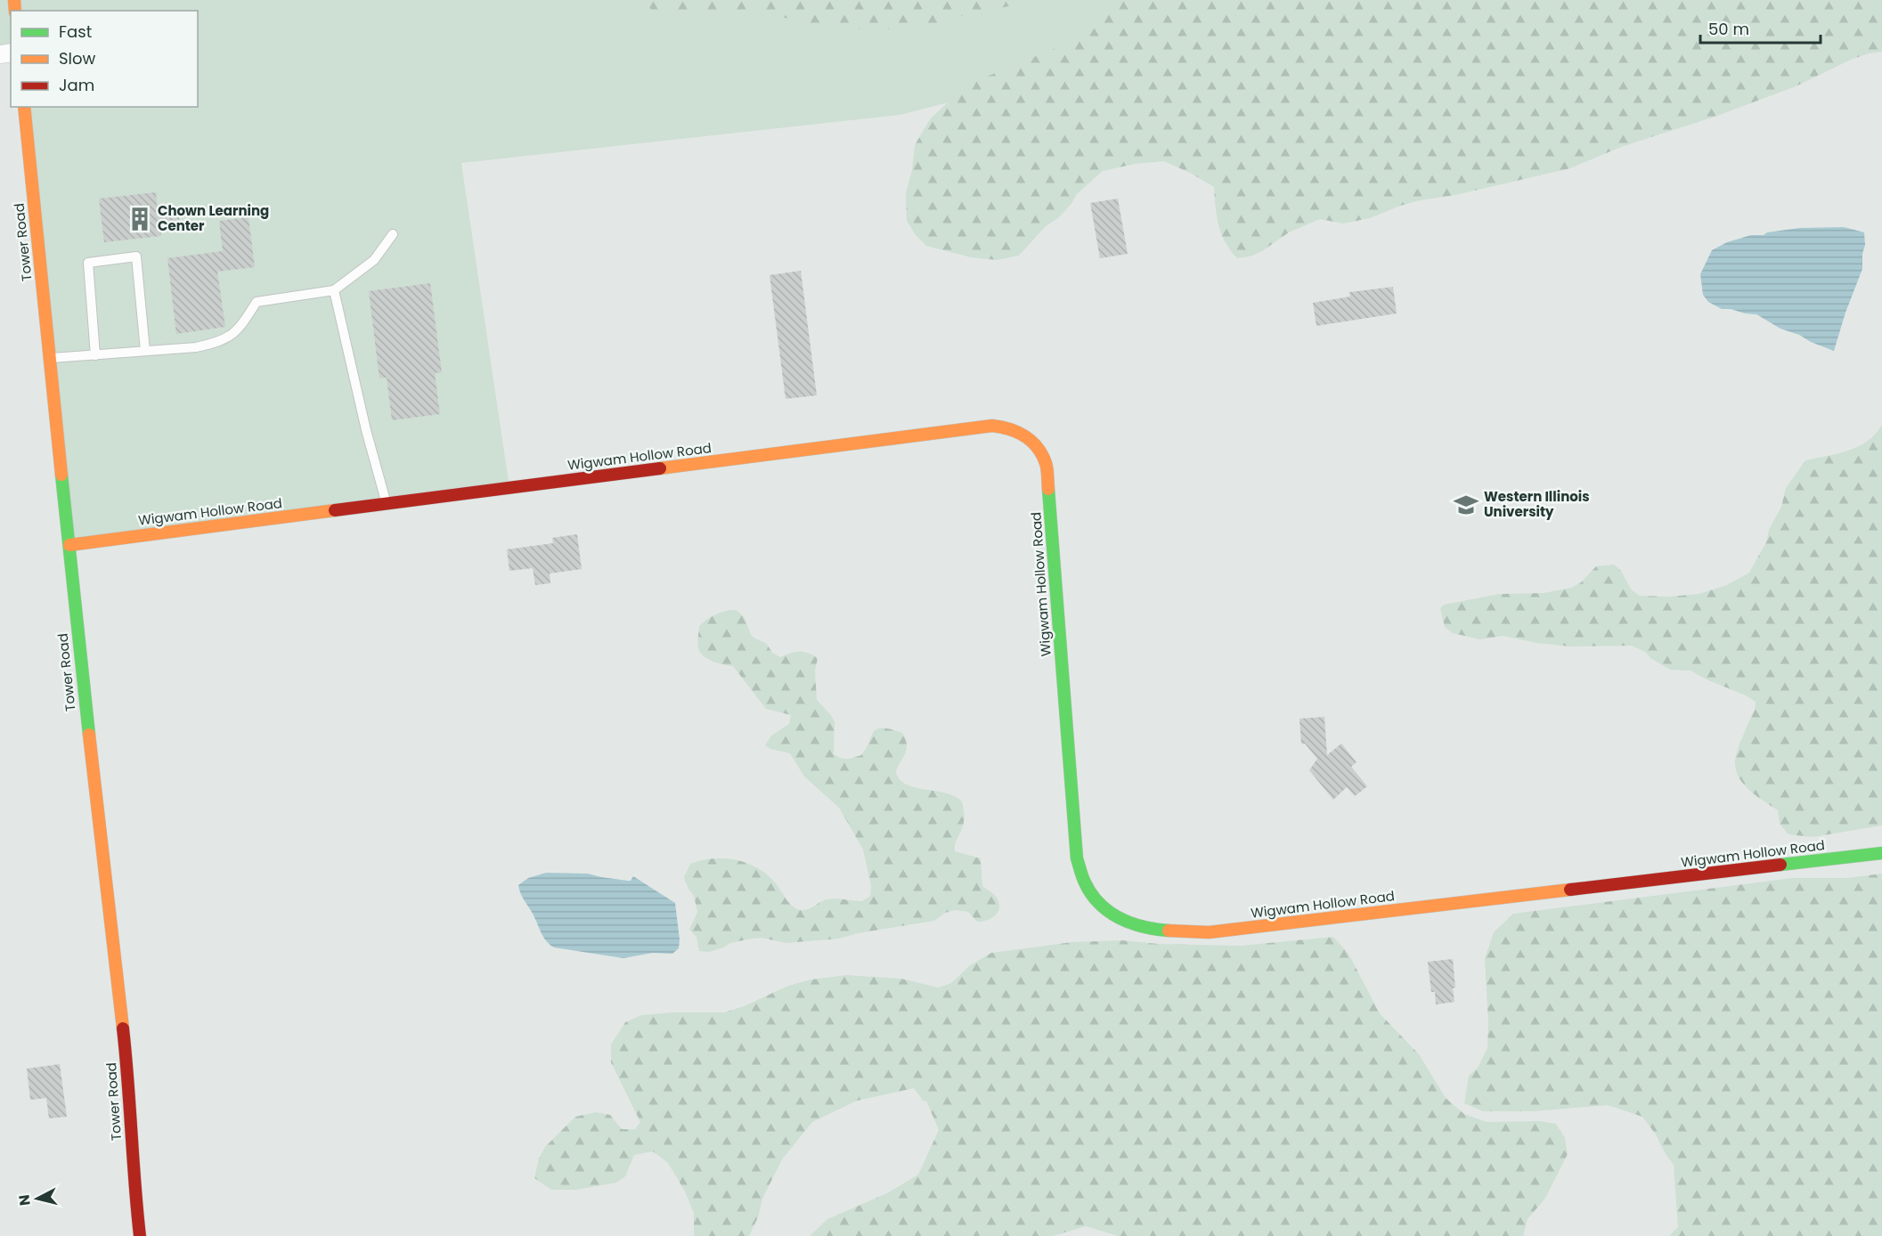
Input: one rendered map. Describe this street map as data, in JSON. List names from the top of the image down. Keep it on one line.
{"streets":{"street":["Tower Road","Wigwam Hollow Road"]},"crossings":[["Tower Road","Wigwam Hollow Road"]],"places":{"building":["Chown Learning Center"],"school or university":["Western Illinois University"]},"legend":["Fast","Slow","Jam"],"scale_bar":"50 m","north":"left"}
